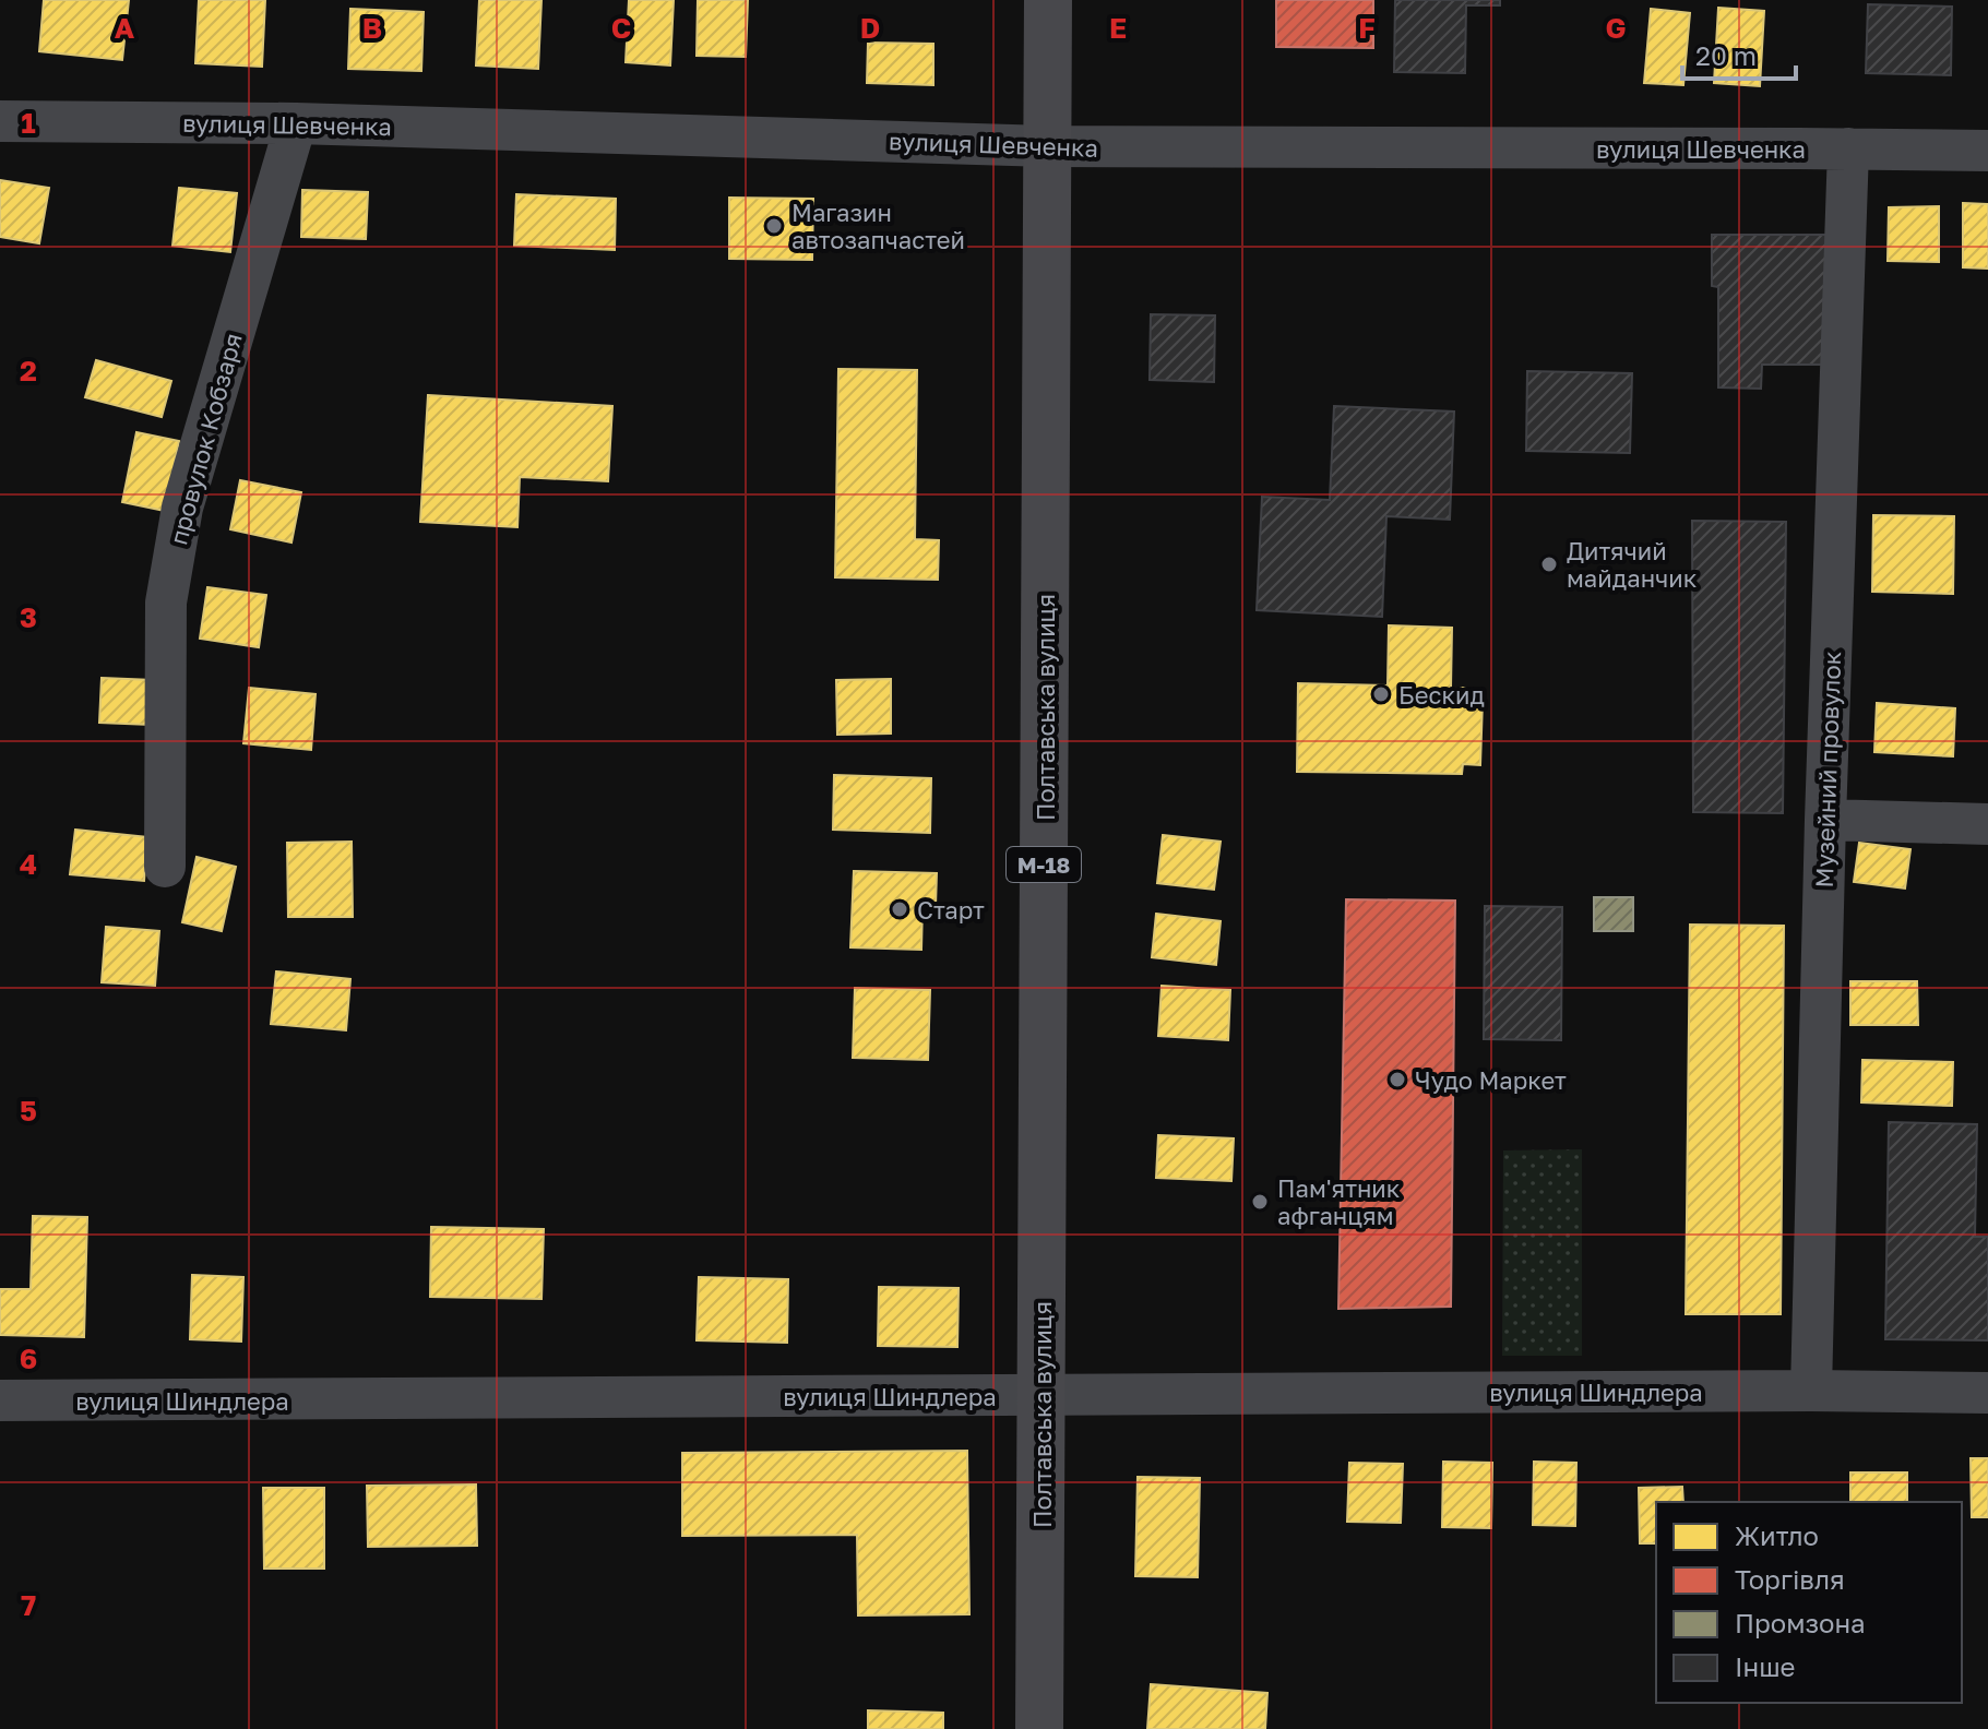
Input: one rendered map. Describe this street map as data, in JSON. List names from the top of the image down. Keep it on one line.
{"streets":{"highway":["Полтавська вулиця","М-18"],"street":["вулиця Шевченка","провулок Кобзаря","Музейний провулок","вулиця Шиндлера"]},"crossings":[["вулиця Шевченка","провулок Кобзаря"],["вулиця Шевченка","Полтавська вулиця"],["вулиця Шевченка","Музейний провулок"],["Полтавська вулиця","вулиця Шиндлера"],["Музейний провулок","вулиця Шиндлера"]],"places":["Магазин автозапчастей","Дитячий майданчик","Бескид","Старт","Чудо Маркет","Пам'ятник афганцям"],"legend":["Житло","Торгівля","Промзона","Інше"],"scale_bar":"20 m","grid":{"columns":["A","B","C","D","E","F","G"],"rows":["1","2","3","4","5","6","7"]}}
